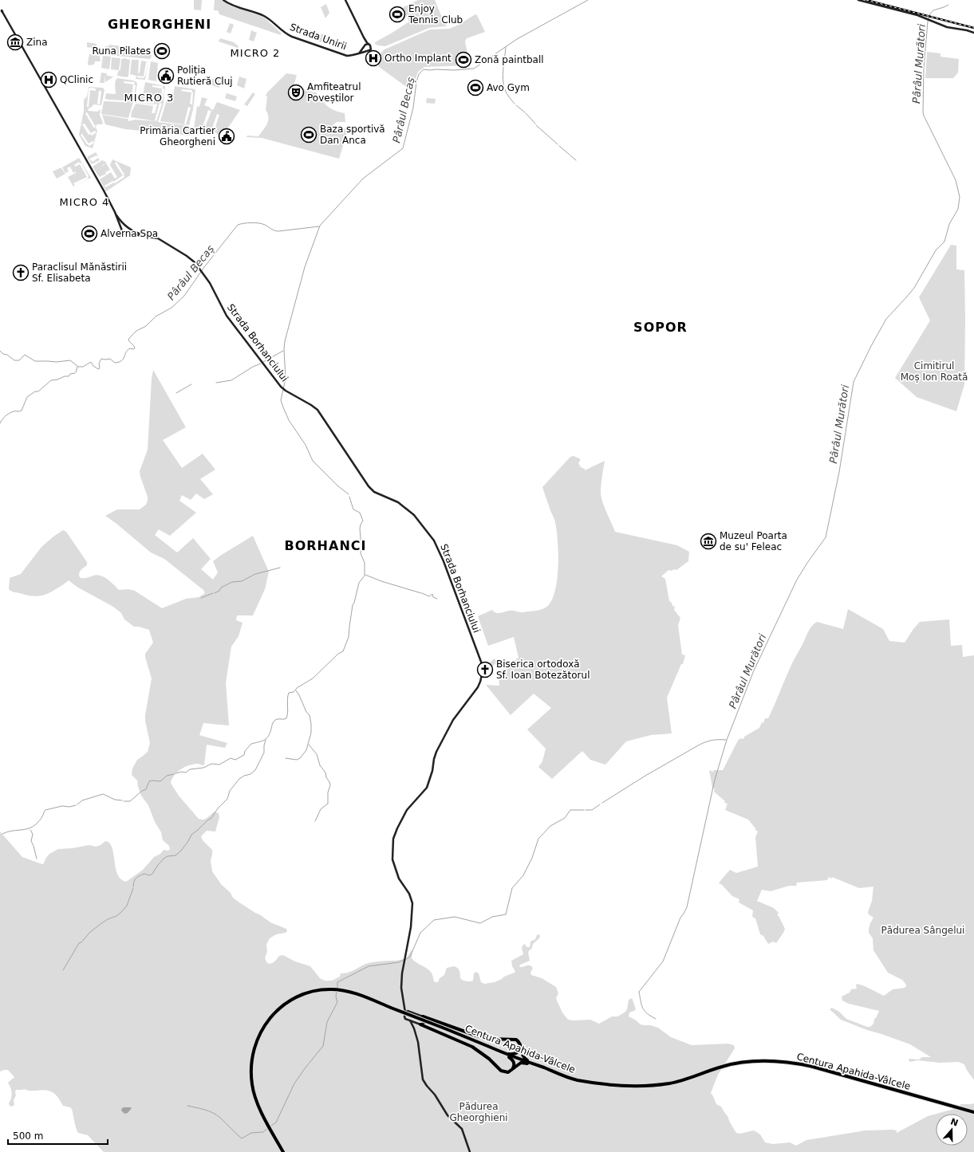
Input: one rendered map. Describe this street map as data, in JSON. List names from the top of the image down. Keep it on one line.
{"streets":{"highway":["Centura Apahida-Vâlcele"],"main road":["Strada Unirii","Strada Borhanciului"]},"districts":["GHEORGHENI","MICRO 2","MICRO 3","MICRO 4","SOPOR","BORHANCI"],"water":["Pârâul Murători","Pârâul Becaș"],"parks":["Cimitirul Moș Ion Roată","Pădurea Sângelui","Pădurea Gheorghieni"],"places":{"sports":["Enjoy Tennis Club","Runa Pilates","Zonă paintball","Avo Gym","Baza sportivă Dan Anca","Alverna Spa"],"museum":["Zina","Muzeul Poarta de su' Feleac"],"hospital":["Ortho Implant","QClinic"],"public building":["Poliția Rutieră Cluj","Primăria Cartier Gheorgheni"],"theatre":["Amfiteatrul Poveștilor"],"church":["Paraclisul Mănăstirii Sf. Elisabeta","Biserica ortodoxă Sf. Ioan Botezătorul"]},"scale_bar":"500 m","north":"top"}
